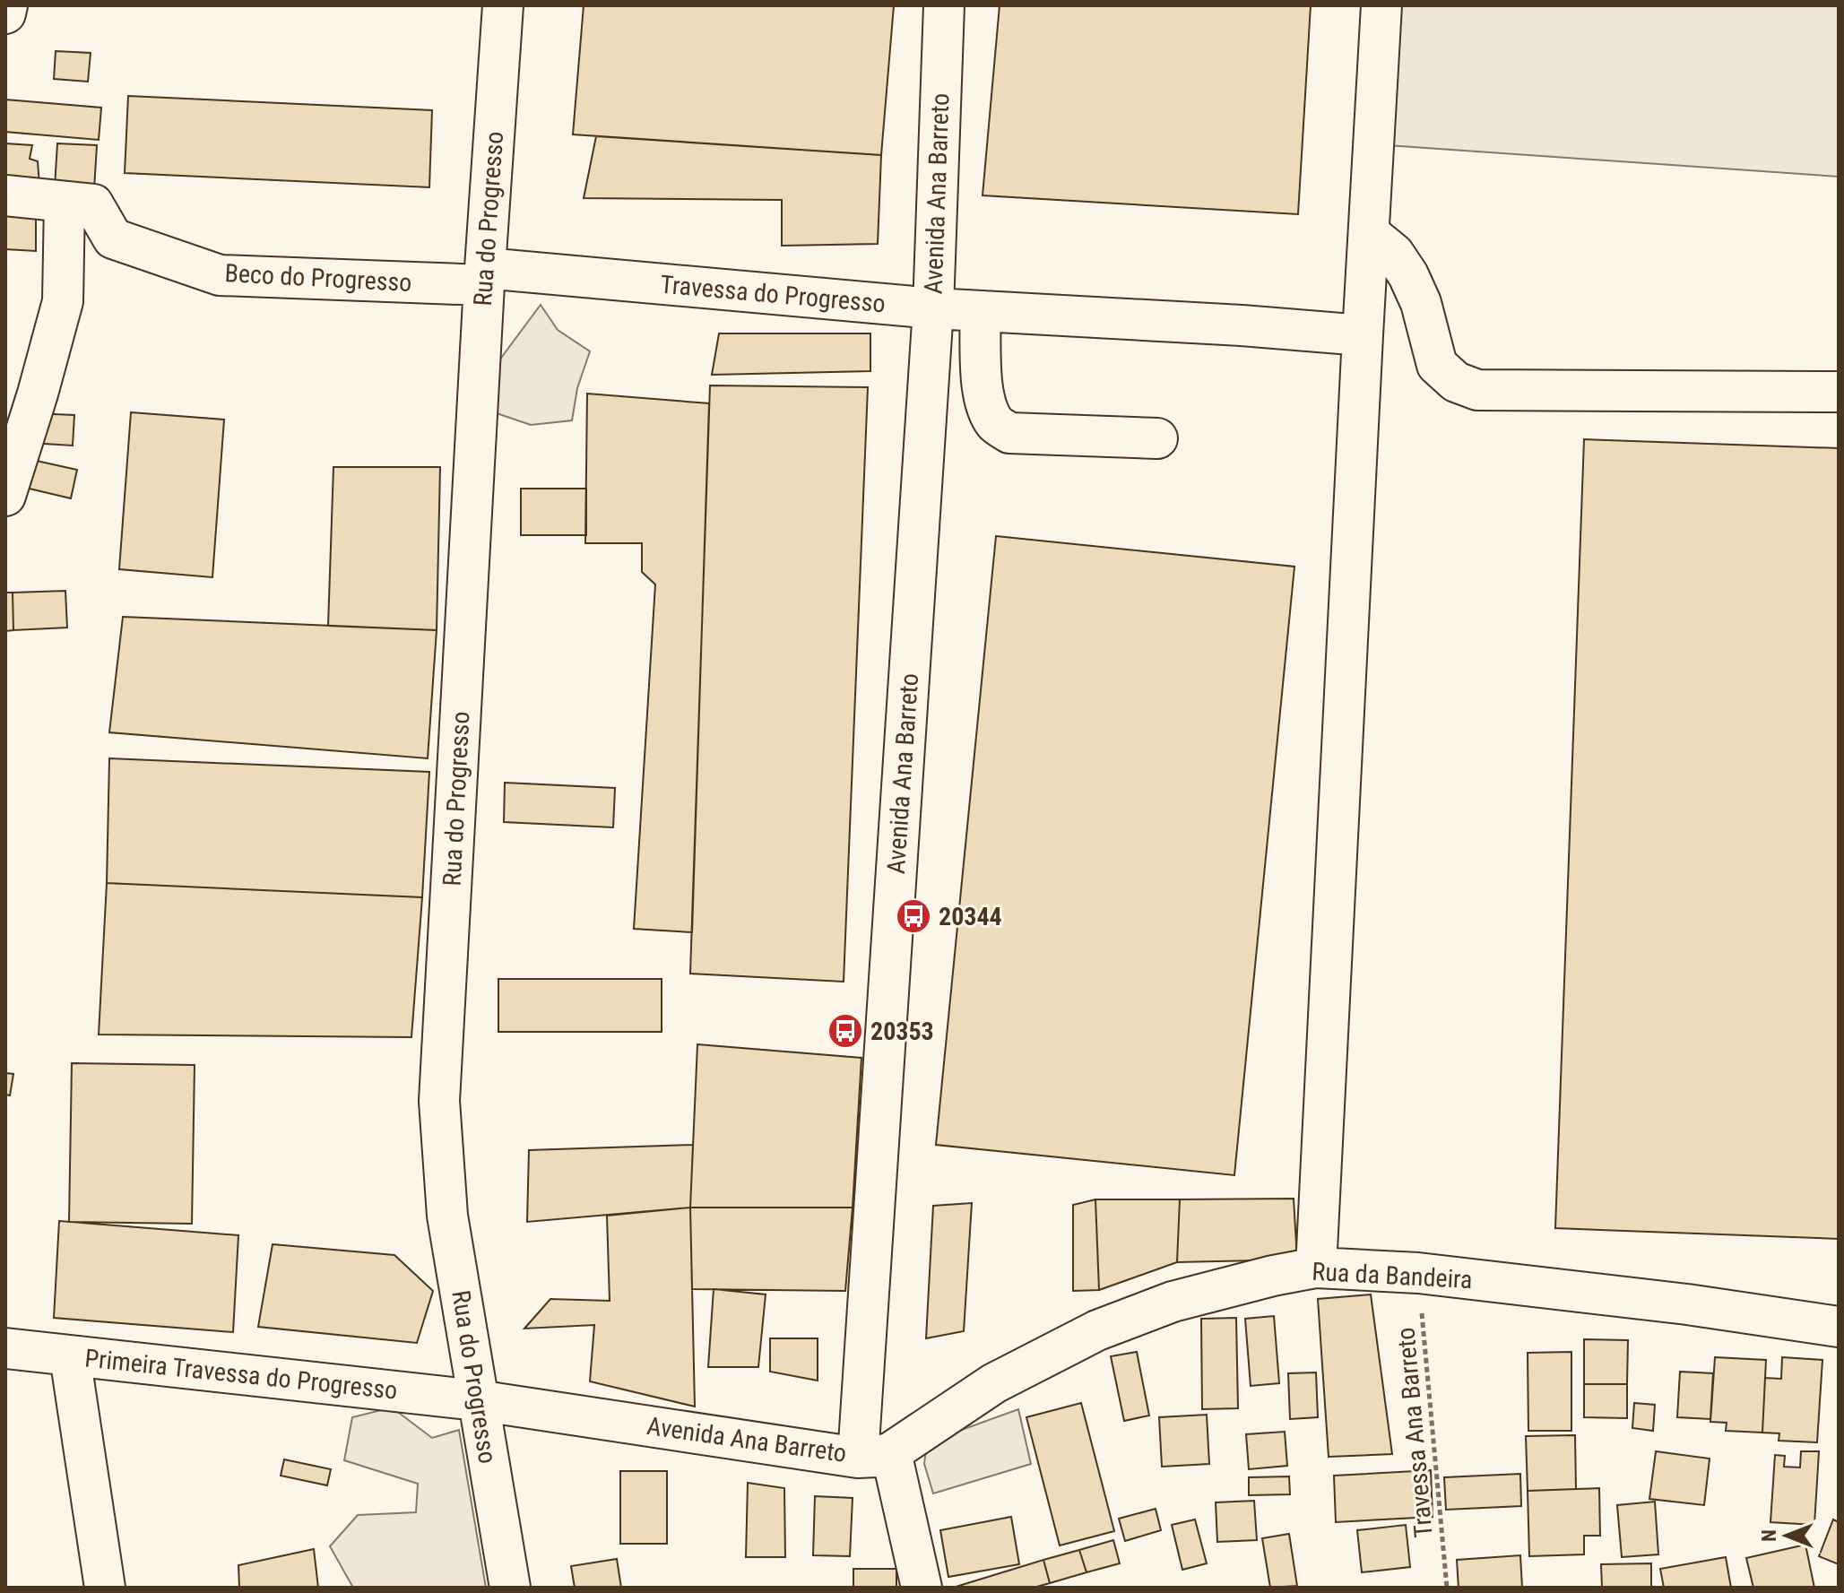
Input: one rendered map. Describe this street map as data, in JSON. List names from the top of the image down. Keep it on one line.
{"streets":{"street":["Avenida Ana Barreto","Rua do Progresso","Beco do Progresso","Travessa do Progresso","Rua da Bandeira","Primeira Travessa do Progresso"],"path":["Travessa Ana Barreto"]},"crossings":[["Avenida Ana Barreto","Rua do Progresso"],["Avenida Ana Barreto","Travessa do Progresso"],["Avenida Ana Barreto","Rua da Bandeira"],["Avenida Ana Barreto","Primeira Travessa do Progresso"],["Rua do Progresso","Beco do Progresso"],["Rua do Progresso","Travessa do Progresso"],["Rua do Progresso","Primeira Travessa do Progresso"],["Beco do Progresso","Travessa do Progresso"],["Rua da Bandeira","Travessa Ana Barreto"]],"places":{"bus stop":["20344","20353"]},"north":"left"}
